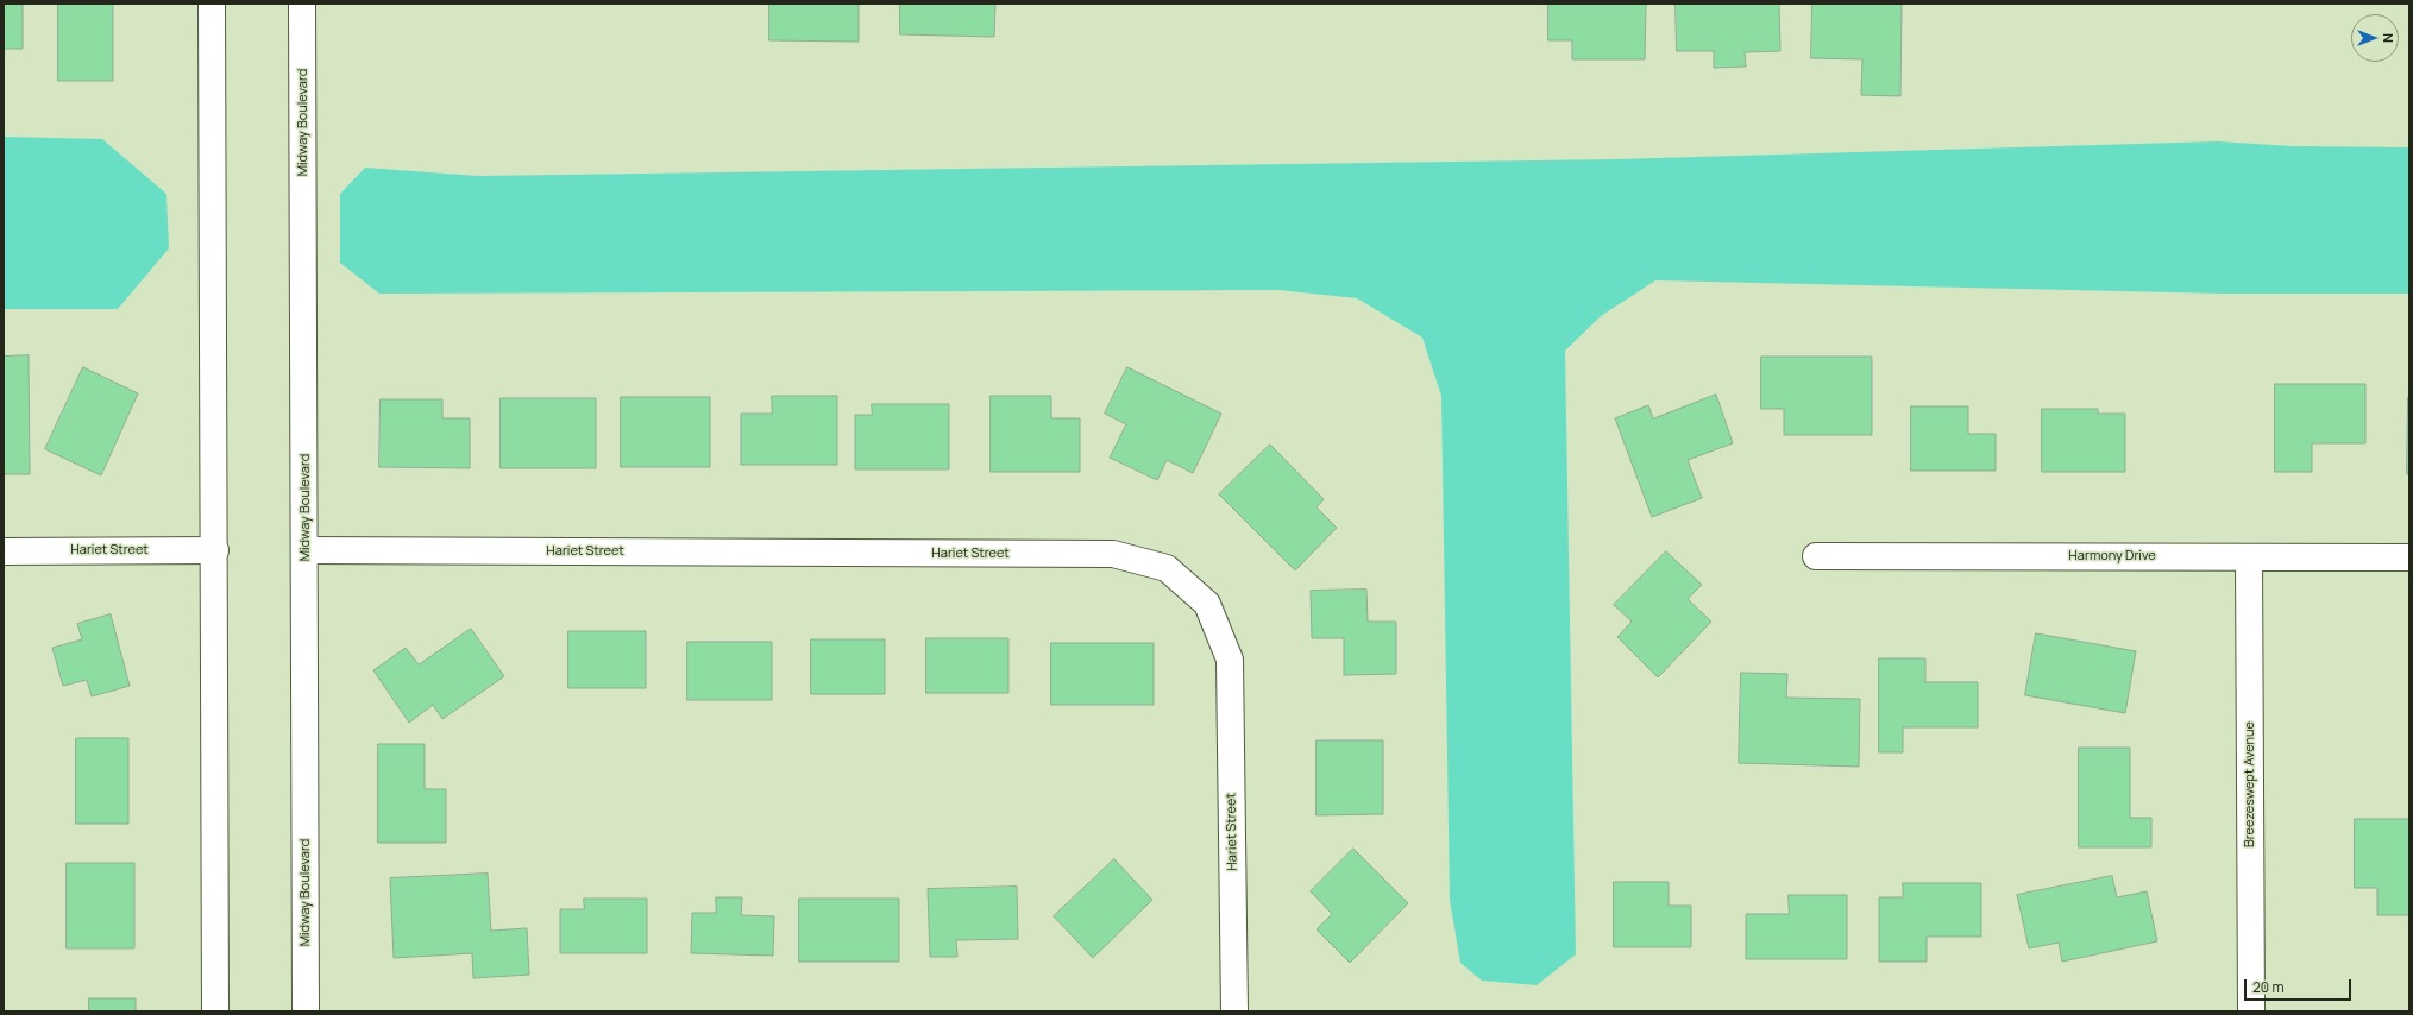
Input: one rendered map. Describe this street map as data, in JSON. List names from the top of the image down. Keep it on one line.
{"streets":{"street":["Midway Boulevard","Hariet Street","Harmony Drive","Breezeswept Avenue"]},"crossings":[["Midway Boulevard","Hariet Street"],["Harmony Drive","Breezeswept Avenue"]],"scale_bar":"20 m","north":"right"}
